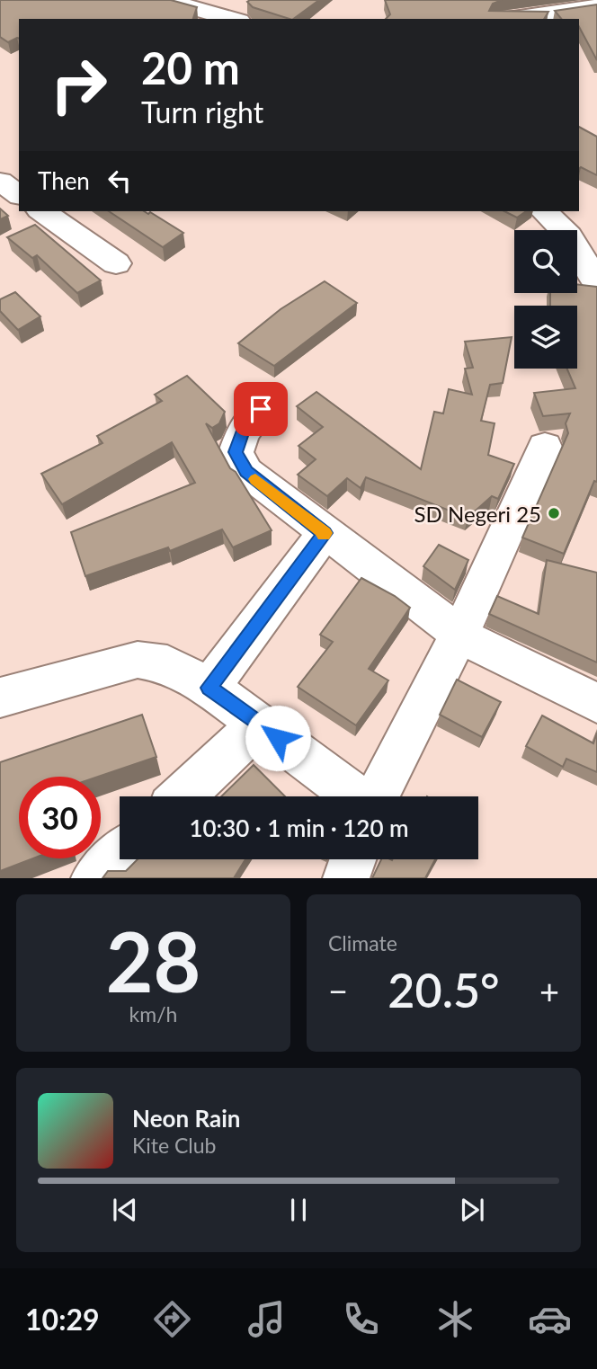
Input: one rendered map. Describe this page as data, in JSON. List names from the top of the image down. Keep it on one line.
{"places":["SD Negeri 25"],"page":{"turn":["20 m","Turn right"],"then":"Then","limit":"30","trip":"10:30 · 1 min · 120 m","tile":[["28","km/h"],"Climate"],"heat":["−","20.5°","+"],"song":["Neon Rain","Kite Club"],"tabs":"10:29"}}
